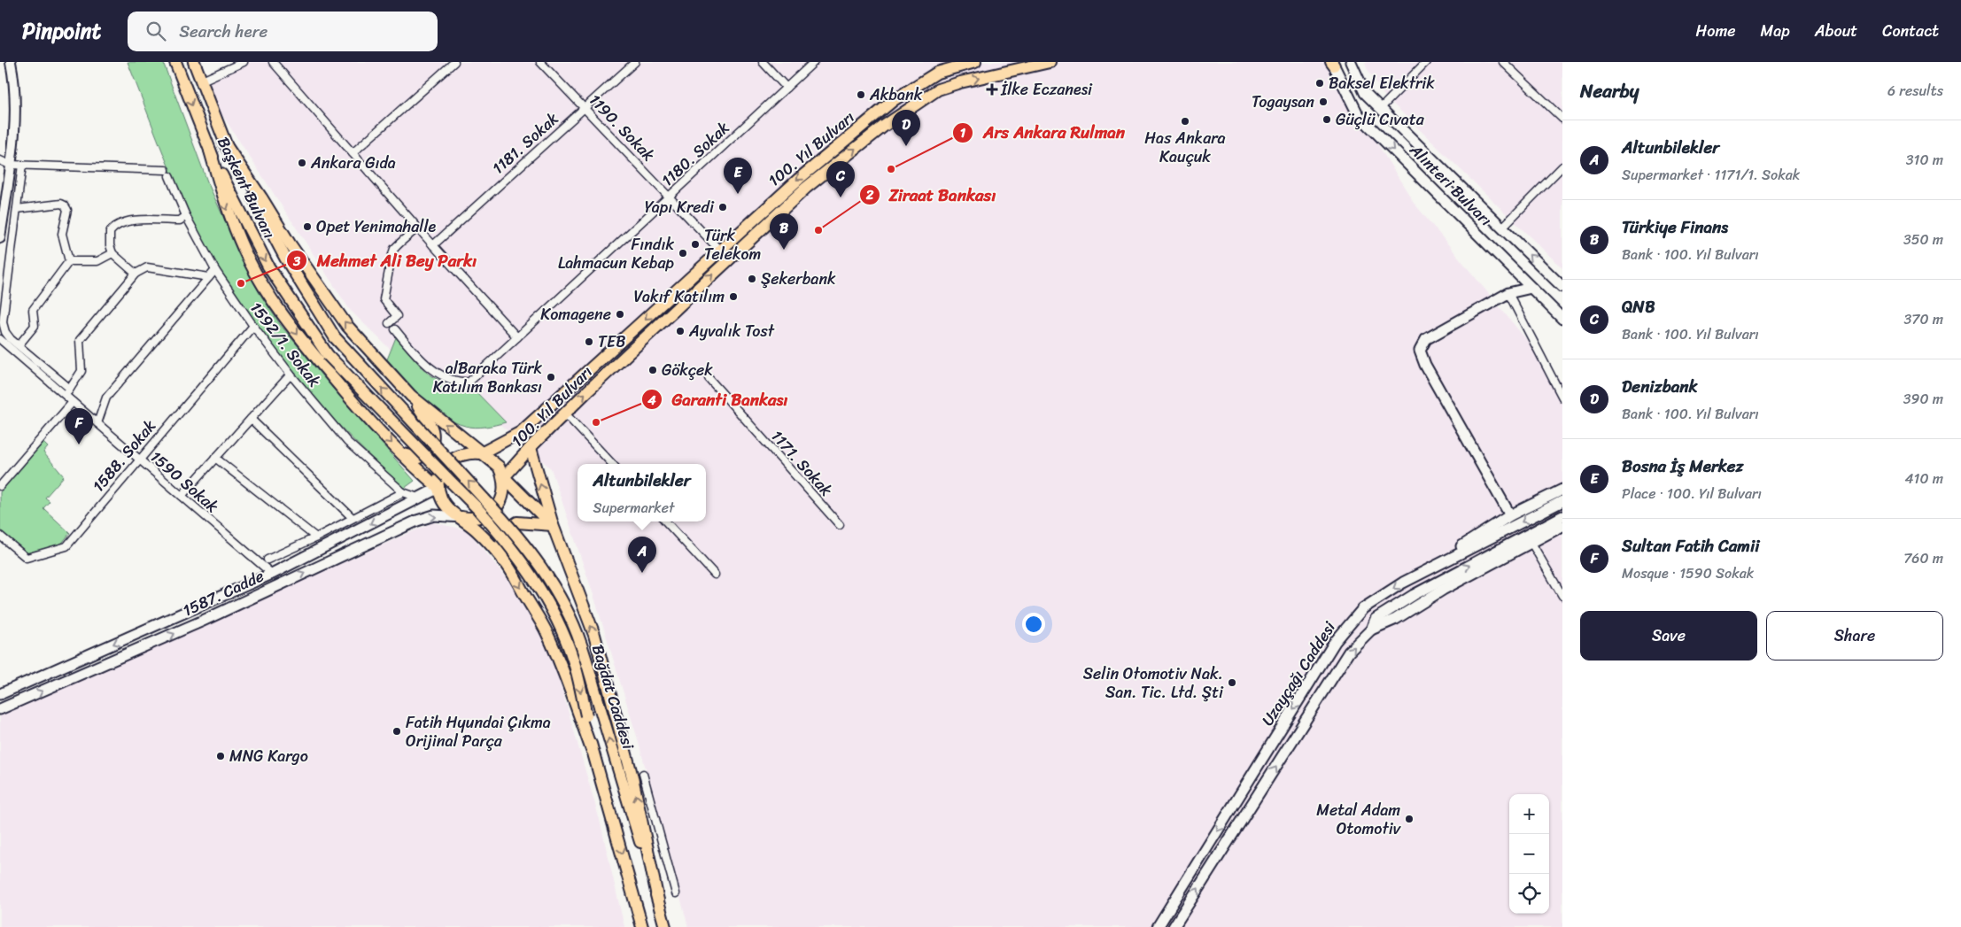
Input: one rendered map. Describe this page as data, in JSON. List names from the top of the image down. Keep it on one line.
{"streets":{"main road":["100. Yıl Bulvarı","Alınteri Bulvarı","Başkent Bulvarı","1587. Cadde","Uzayçağı Caddesi","Bağdat Caddesi"],"street":["1190. Sokak","1181. Sokak","1180. Sokak","1592/1. Sokak","1588. Sokak","1171. Sokak","1590 Sokak"]},"crossings":[["1190. Sokak","1181. Sokak"],["1190. Sokak","100. Yıl Bulvarı"],["1190. Sokak","1180. Sokak"],["100. Yıl Bulvarı","1587. Cadde"],["Başkent Bulvarı","Bağdat Caddesi"],["1592/1. Sokak","1588. Sokak"],["1592/1. Sokak","1587. Cadde"],["1588. Sokak","1590 Sokak"],["1590 Sokak","1587. Cadde"]],"places":{"other":["Baksel Elektrik","Akbank","Togaysan","Güçlü Cıvata","Has Ankara Kauçuk","Ankara Gıda","Ars Ankara Rulman","Yapı Kredi","Opet Yenimahalle","Ziraat Bankası","Türk Telekom","Fındık Lahmacun Kebap","Şekerbank","Mehmet Ali Bey Parkı","Vakıf Katılım","Komagene","Ayvalık Tost","TEB","Gökçek","alBaraka Türk Katılım Bankası","Garanti Bankası","Selin Otomotiv Nak. San. Tic. Ltd. Şti","Fatih Hyundai Çıkma Orijinal Parça","MNG Kargo","Metal Adam Otomotiv"],"health":["İlke Eczanesi"]},"page":{"header":"Pinpoint","search":"Search here","nav":["Home","Map","About","Contact"],"heading":["Nearby","6 results"],"pins":["D","E","C","B","F","A"],"list":[{"mark":"A","name":"Altunbilekler","note":"Supermarket · 1171/1. Sokak","value":"310 m"},{"mark":"B","name":"Türkiye Finans","note":"Bank · 100. Yıl Bulvarı","value":"350 m"},{"mark":"C","name":"QNB","note":"Bank · 100. Yıl Bulvarı","value":"370 m"},{"mark":"D","name":"Denizbank","note":"Bank · 100. Yıl Bulvarı","value":"390 m"},{"mark":"E","name":"Bosna İş Merkez","note":"Place · 100. Yıl Bulvarı","value":"410 m"},{"mark":"F","name":"Sultan Fatih Camii","note":"Mosque · 1590 Sokak","value":"760 m"}],"popup":["Altunbilekler","Supermarket"],"buttons":["Save","Share"],"map_buttons":["+","−"]}}
